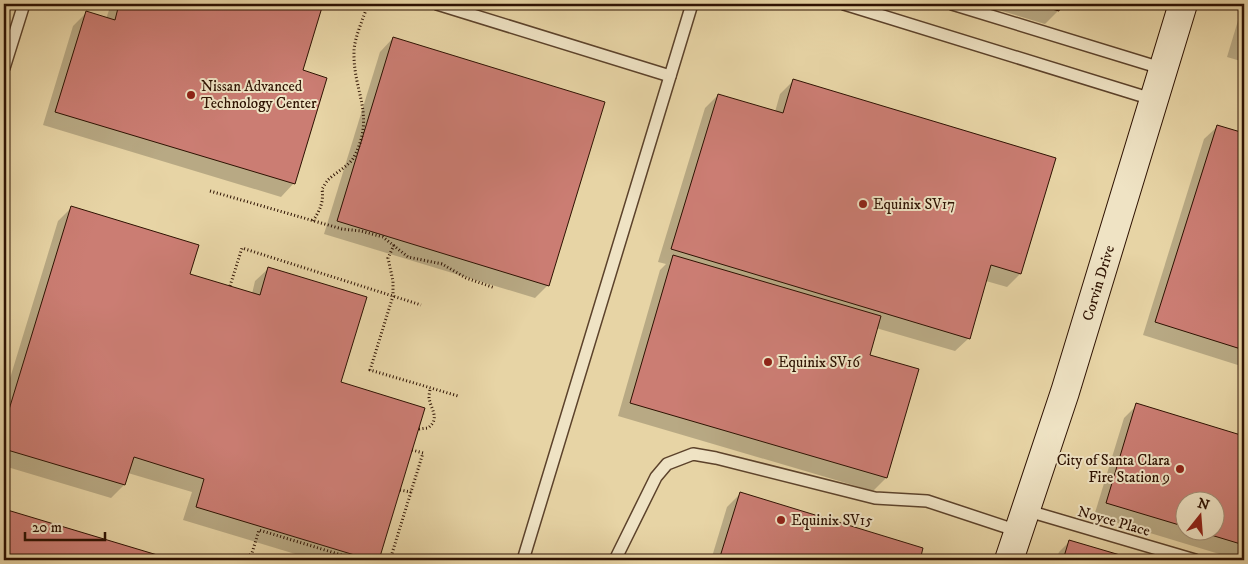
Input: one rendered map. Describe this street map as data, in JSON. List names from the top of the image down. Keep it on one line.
{"streets":{"street":["Corvin Drive"],"lane":["Noyce Place"]},"crossings":[["Corvin Drive","Noyce Place"]],"places":["Nissan Advanced Technology Center","Equinix SV17","Equinix SV16","City of Santa Clara Fire Station 9","Equinix SV15"],"scale_bar":"20 m","north":"top"}
